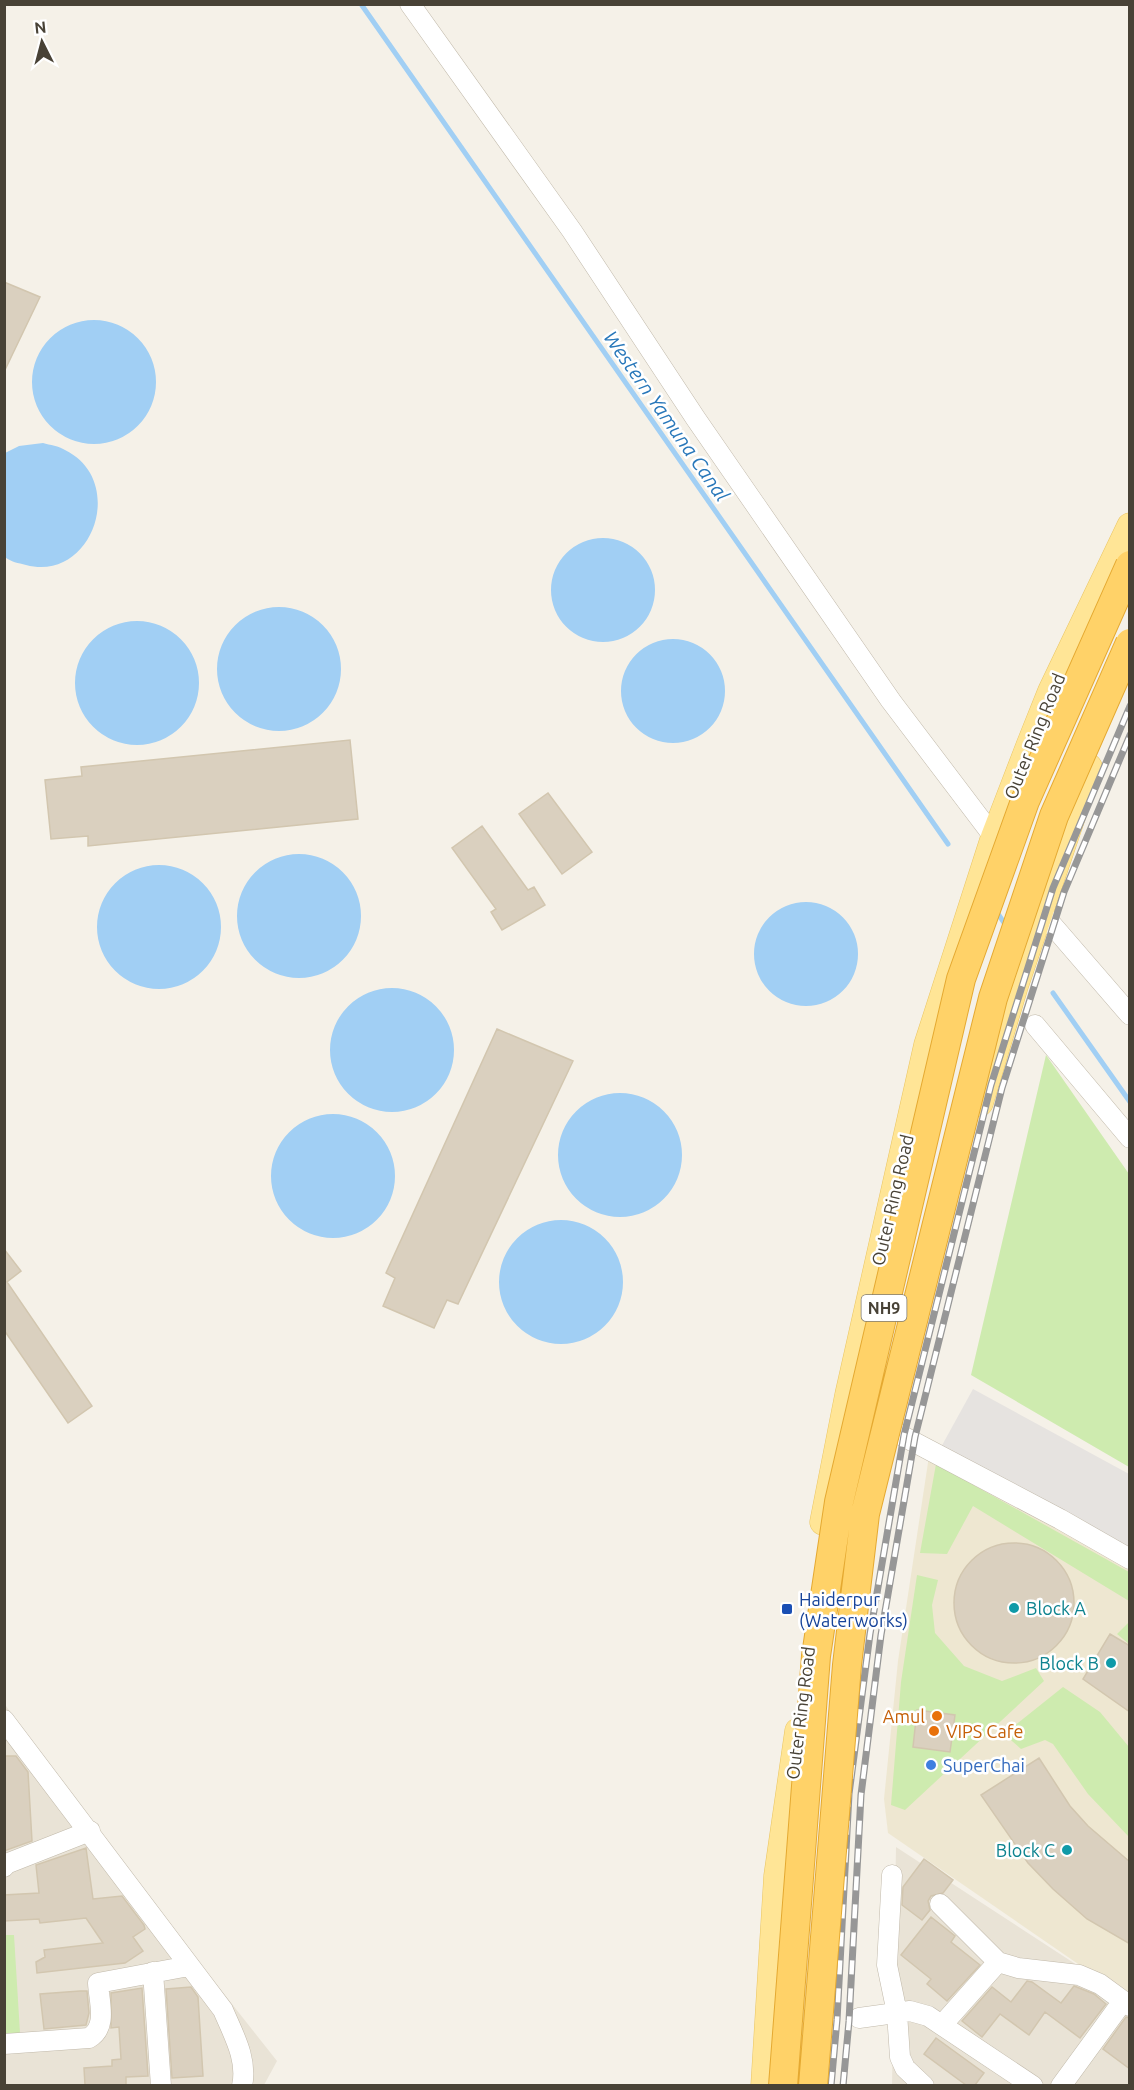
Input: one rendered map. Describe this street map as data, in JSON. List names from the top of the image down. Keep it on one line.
{"streets":{"highway":["Outer Ring Road","NH9"]},"water":["Western Yamuna Canal"],"places":{"other":["Block A","Block B","Amul","VIPS Cafe","SuperChai","Block C"],"transit":["Haiderpur (Waterworks)"]},"north":"top"}
